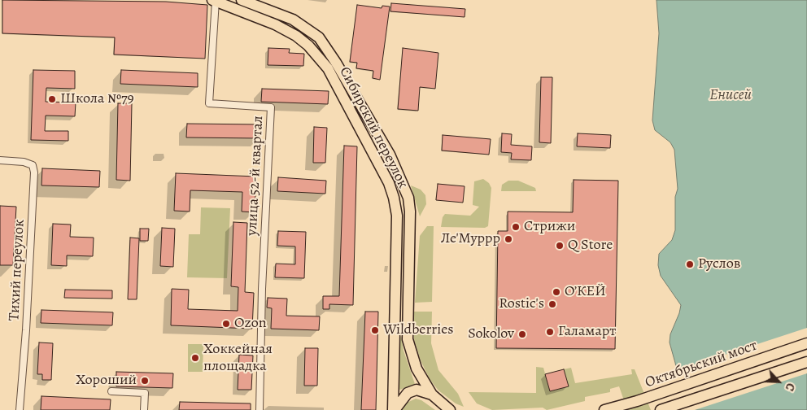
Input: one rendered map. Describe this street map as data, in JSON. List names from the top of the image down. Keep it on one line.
{"streets":{"main road":["Сибирский переулок","Октябрьский мост"],"street":["улица 52-й квартал","Тихий переулок"]},"crossings":[["Сибирский переулок","улица 52-й квартал"]],"water":["Енисей"],"places":["Школа №79","Стрижи","Ле'Муррр","Q Store","Руслов","О’КЕЙ","Rostic's","Ozon","Wildberries","Галамарт","Sokolov","Хоккейная площадка","Хороший"],"north":"bottom right"}
